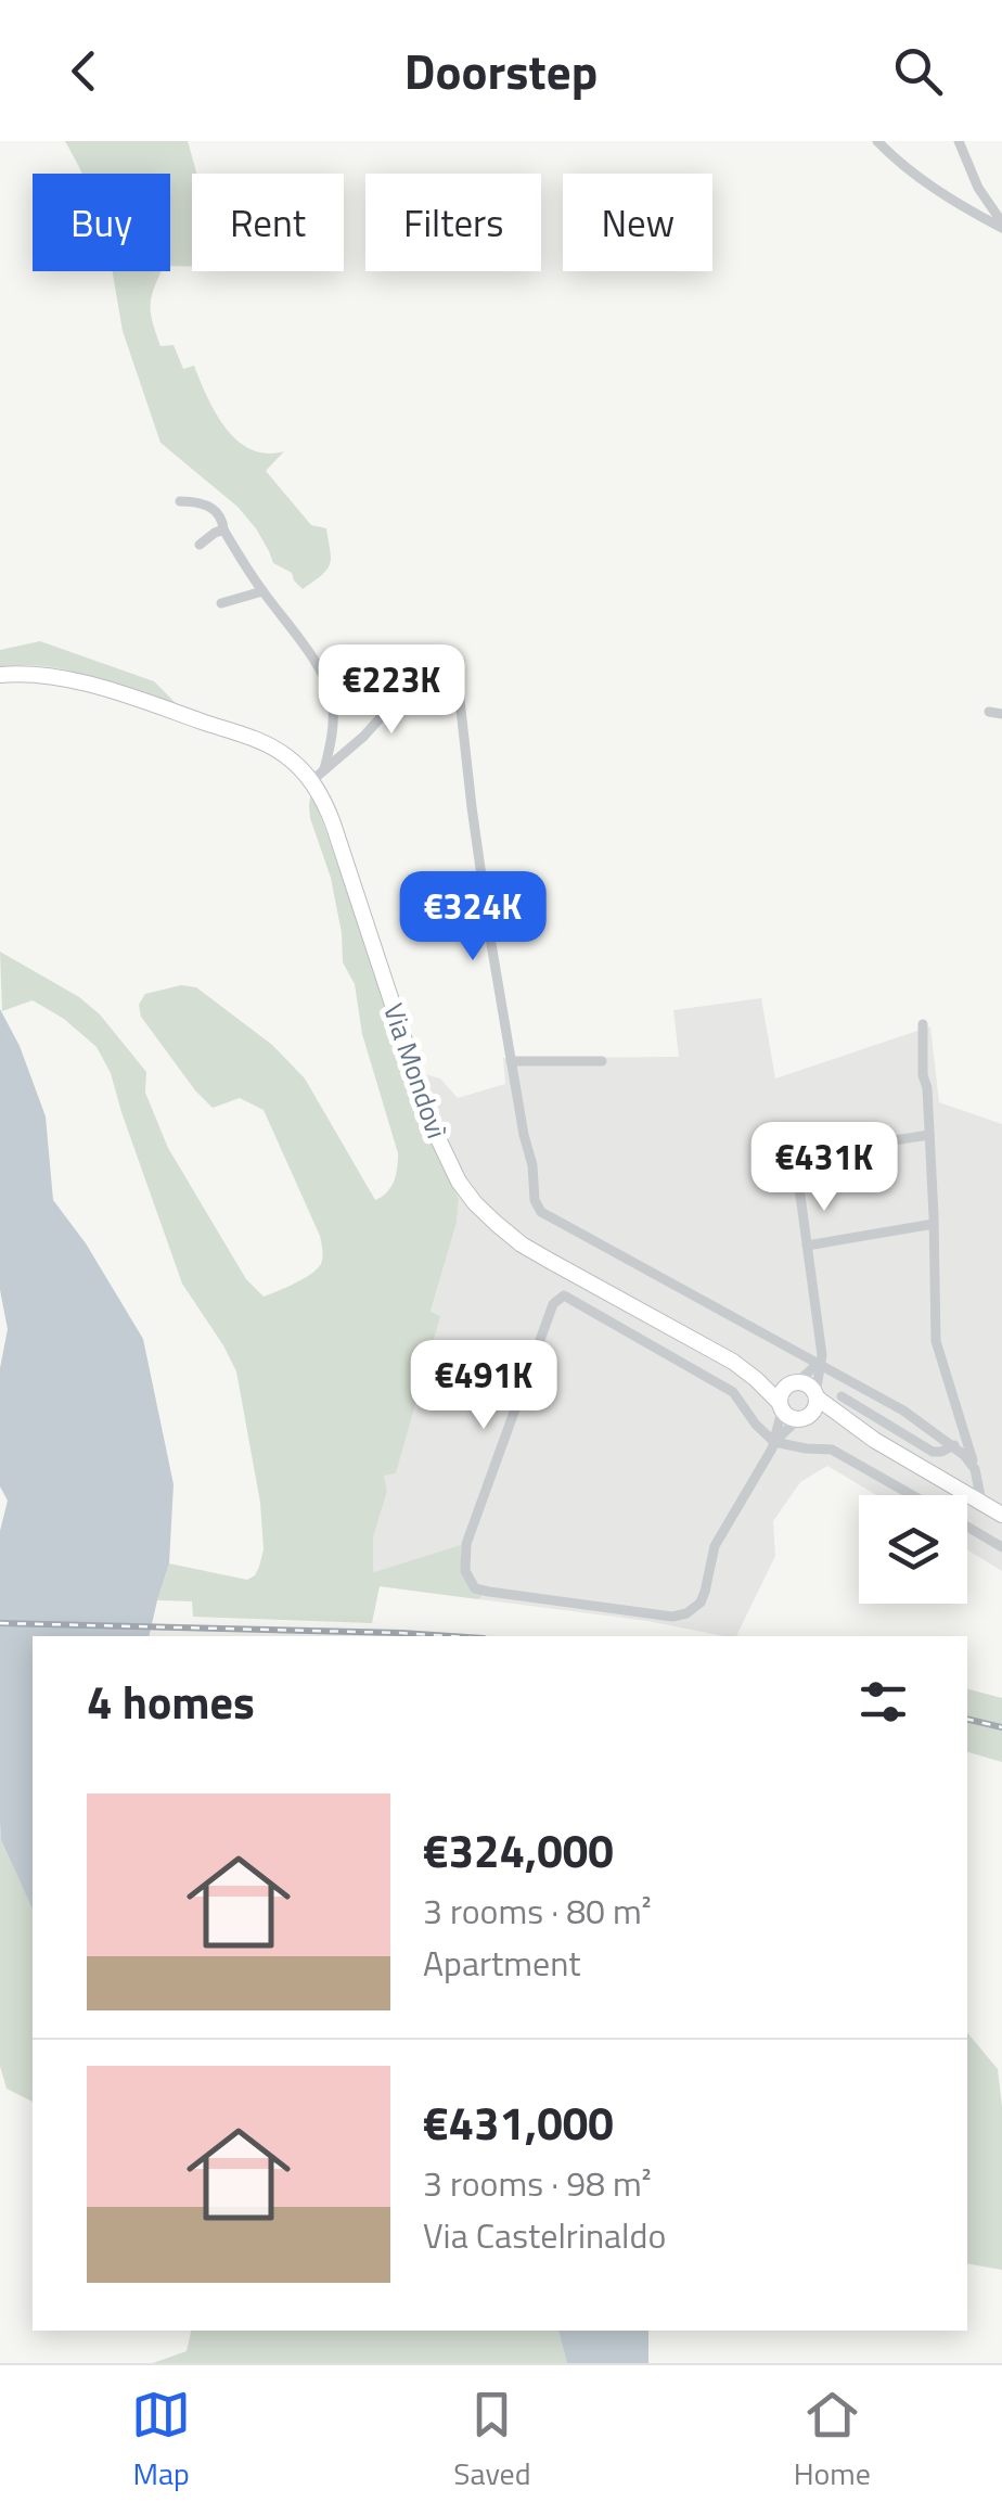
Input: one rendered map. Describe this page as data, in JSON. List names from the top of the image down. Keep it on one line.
{"streets":{"main road":["Via Mondovì"]},"page":{"header":"Doorstep","chip":["Buy","Rent","Filters","New"],"price":["€223K","€324K","€431K","€491K"],"heading":"4 homes","list":[{"name":"€324,000","note":"3 rooms · 80 m² · Apartment"},{"name":"€431,000","note":"3 rooms · 98 m² · Via Castelrinaldo"}],"tabs":["Map","Saved","Home"]}}
